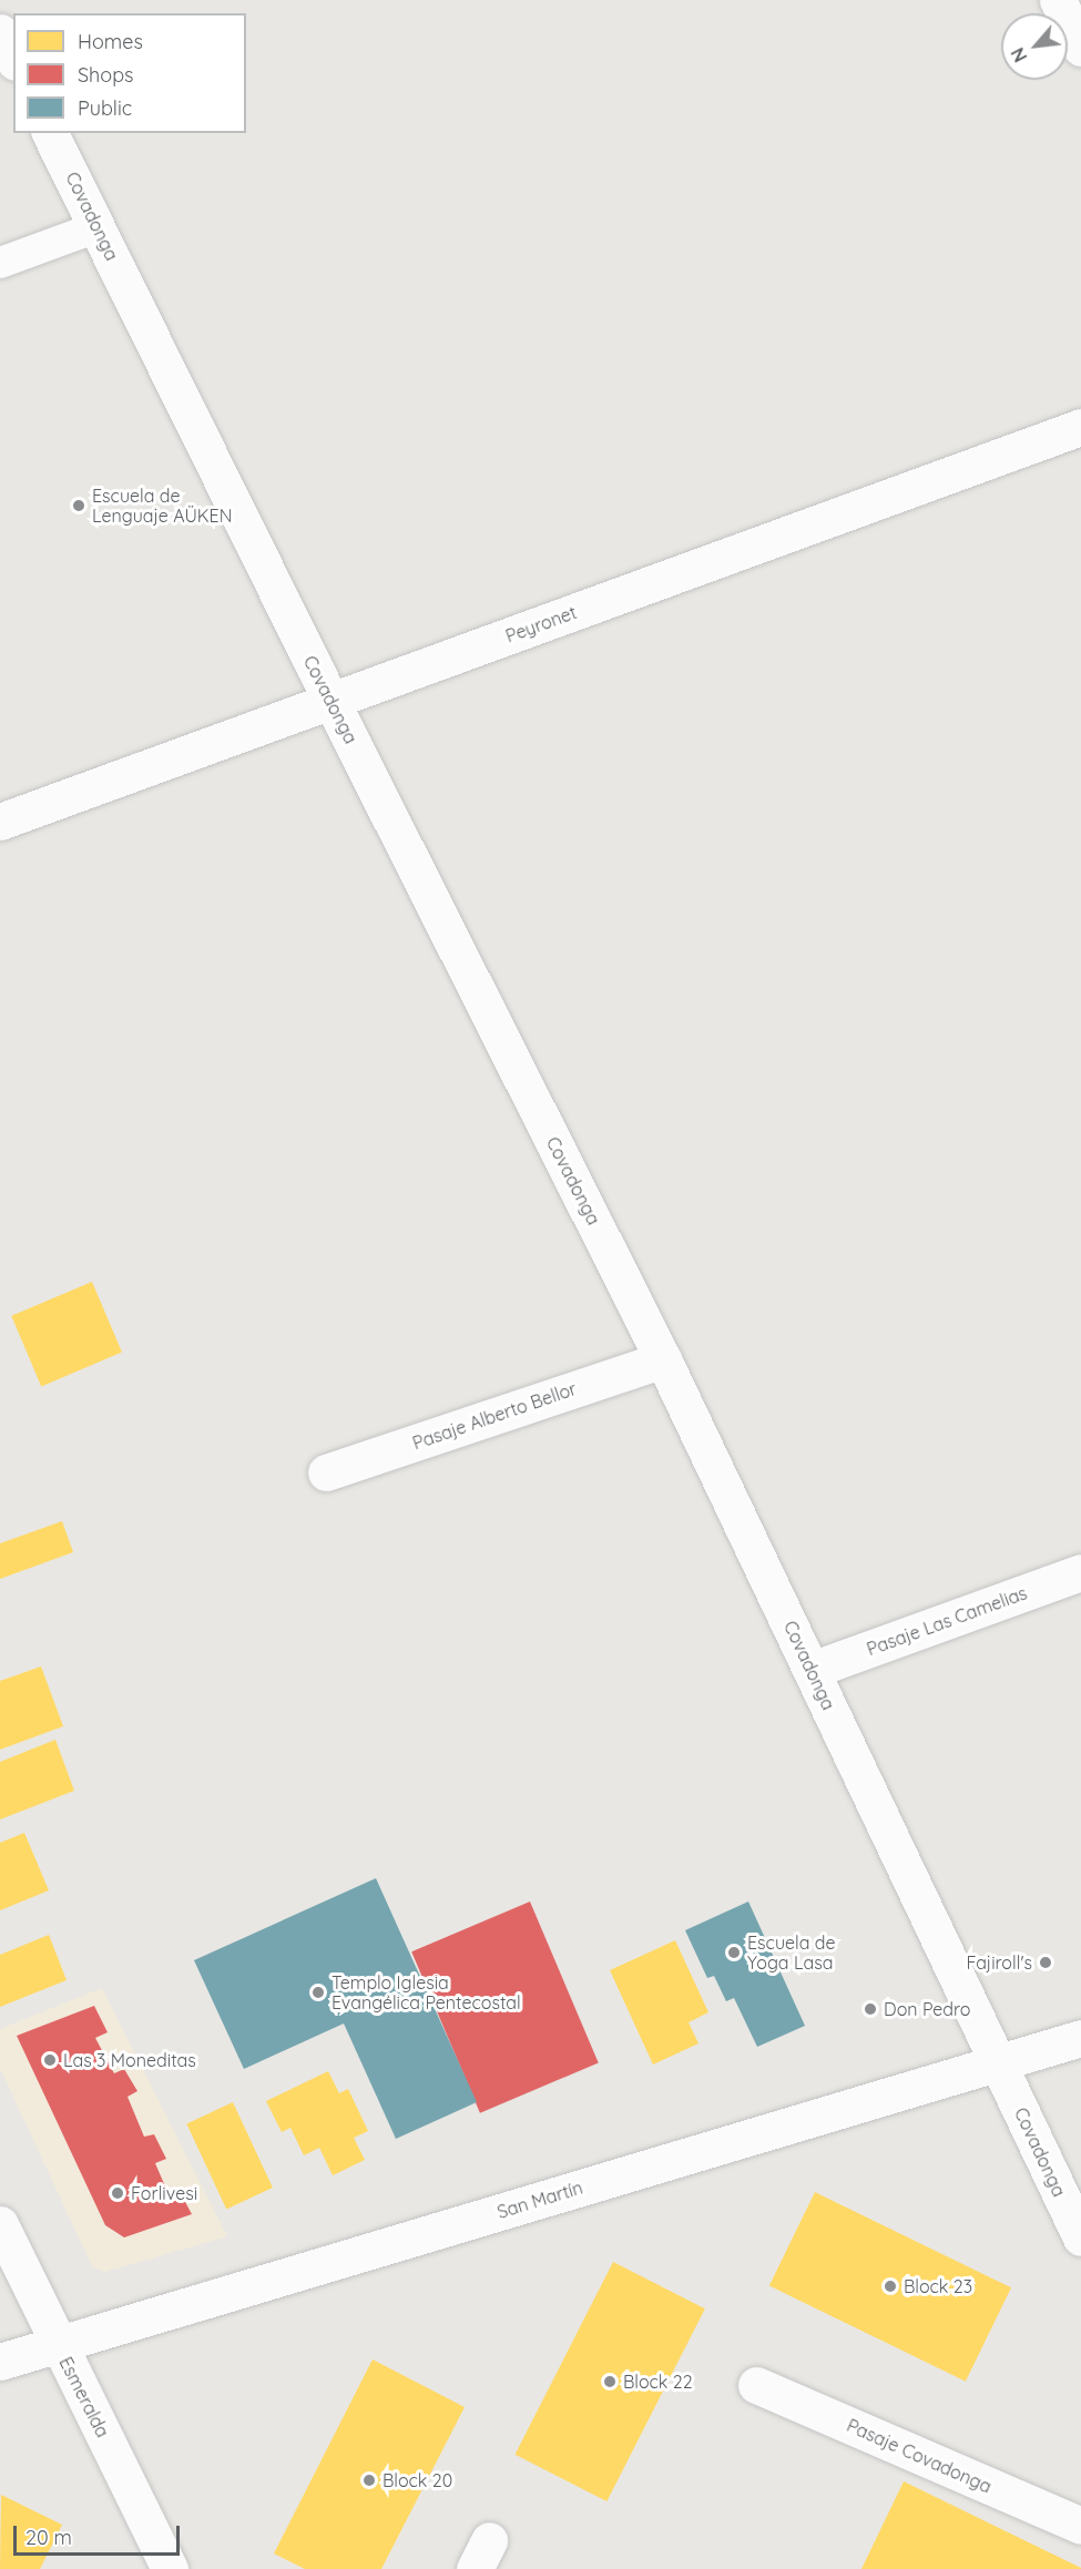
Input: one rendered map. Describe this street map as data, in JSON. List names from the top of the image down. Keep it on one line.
{"streets":{"main road":["Covadonga","Peyronet","Pasaje Alberto Bellor","Pasaje Las Camelias","San Martín","Esmeralda","Pasaje Covadonga"]},"crossings":[["Covadonga","Peyronet"],["Covadonga","Pasaje Alberto Bellor"],["Covadonga","Pasaje Las Camelias"],["Covadonga","San Martín"],["San Martín","Esmeralda"]],"places":["Escuela de Lenguaje AÜKEN","Escuela de Yoga Lasa","Fajiroll's","Templo Iglesia Evangélica Pentecostal","Don Pedro","Las 3 Moneditas","Forlivesi","Block 23","Block 22","Block 20"],"legend":["Homes","Shops","Public"],"scale_bar":"20 m","north":"bottom left"}
